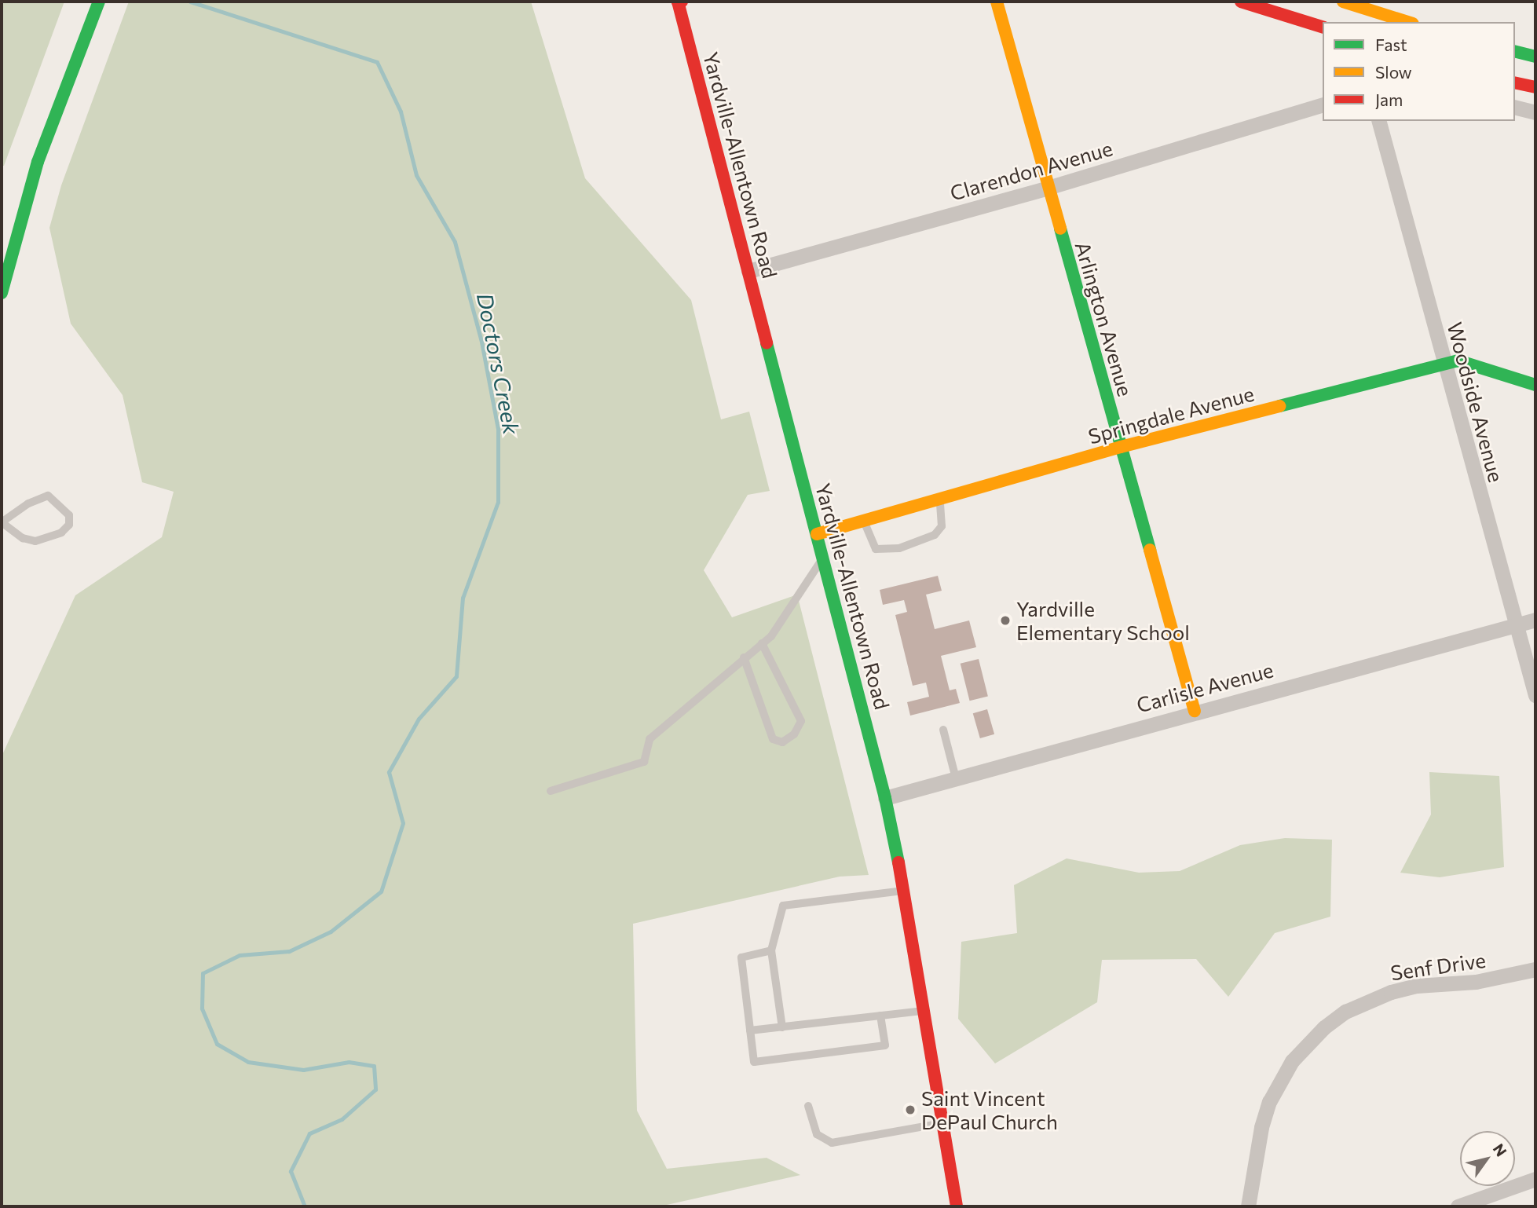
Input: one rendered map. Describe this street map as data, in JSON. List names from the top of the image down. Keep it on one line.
{"streets":{"main road":["Yardville-Allentown Road","Arlington Avenue","Springdale Avenue"],"street":["Clarendon Avenue","Woodside Avenue","Carlisle Avenue","Senf Drive"]},"crossings":[["Yardville-Allentown Road","Clarendon Avenue"],["Yardville-Allentown Road","Springdale Avenue"],["Yardville-Allentown Road","Carlisle Avenue"],["Clarendon Avenue","Arlington Avenue"],["Arlington Avenue","Springdale Avenue"],["Arlington Avenue","Carlisle Avenue"],["Woodside Avenue","Springdale Avenue"],["Woodside Avenue","Carlisle Avenue"]],"water":["Doctors Creek"],"places":["Yardville Elementary School","Saint Vincent DePaul Church"],"legend":["Fast","Slow","Jam"],"north":"top right"}
